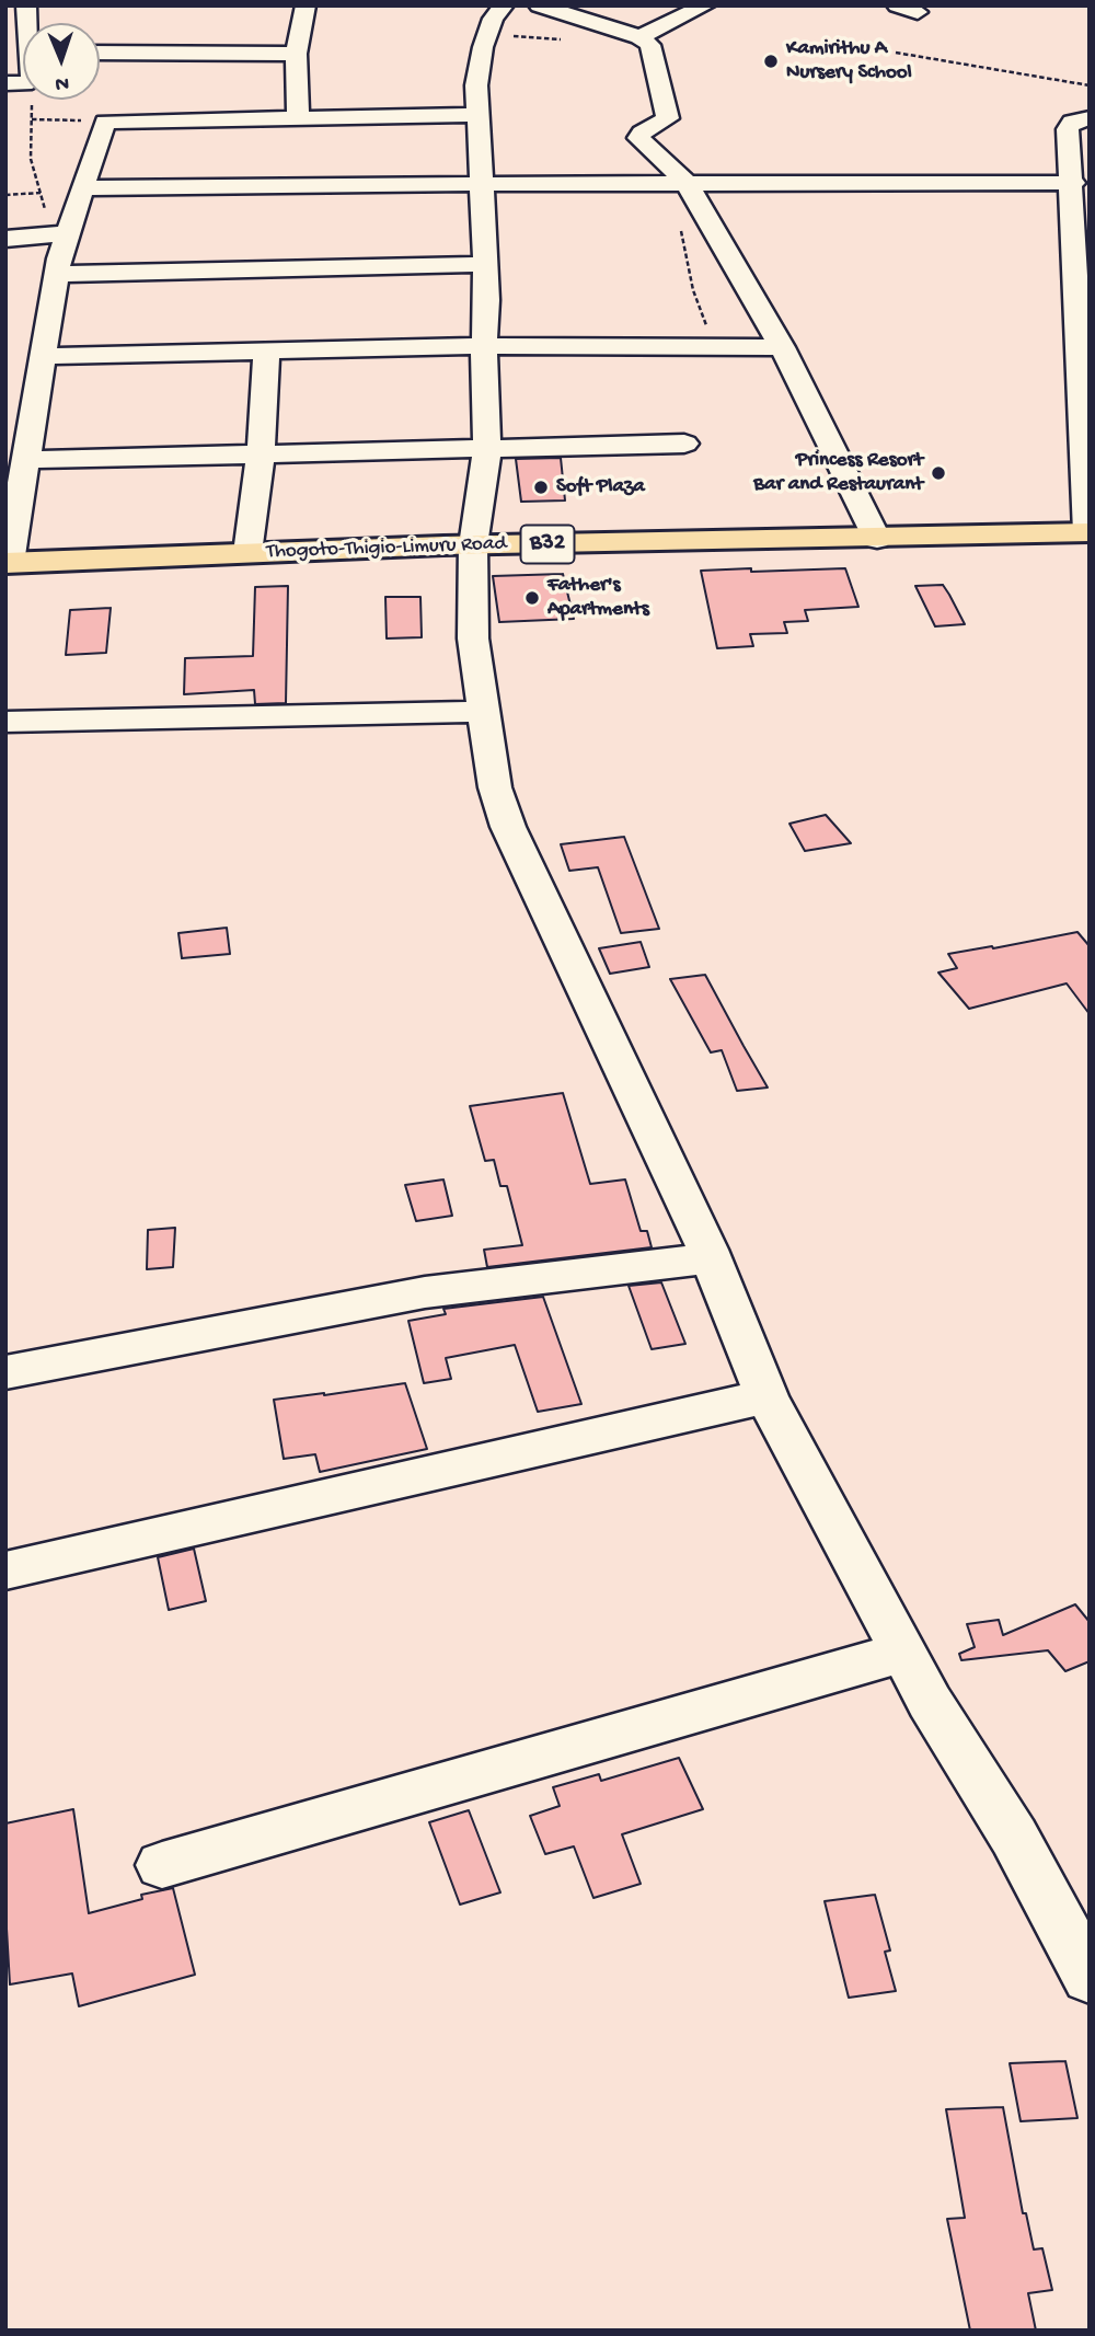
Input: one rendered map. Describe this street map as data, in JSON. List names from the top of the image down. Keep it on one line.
{"streets":{"highway":["B32","Thogoto-Thigio-Limuru Road"]},"places":["Kamirithu A Nursery School","Princess Resort Bar and Restaurant","Soft Plaza","Father's Apartments"],"north":"bottom"}
